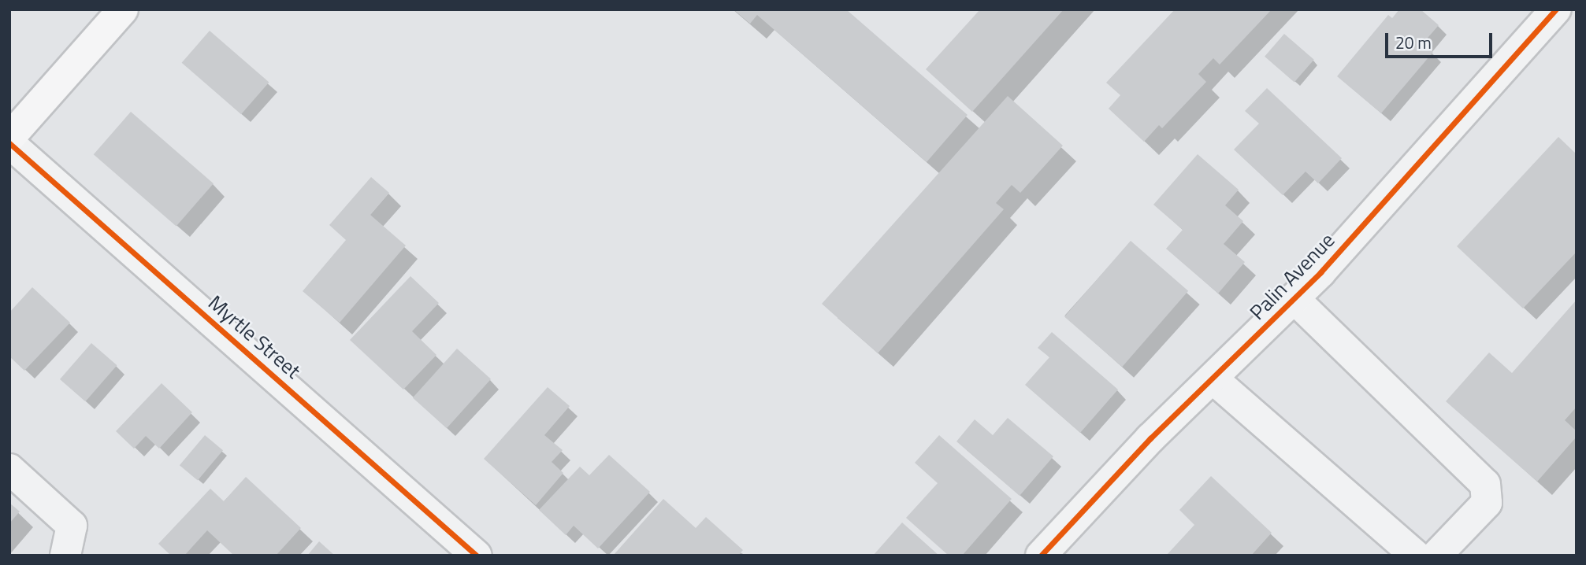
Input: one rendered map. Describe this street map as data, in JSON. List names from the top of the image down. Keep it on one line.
{"streets":{"street":["Palin Avenue","Myrtle Street"]},"scale_bar":"20 m"}
